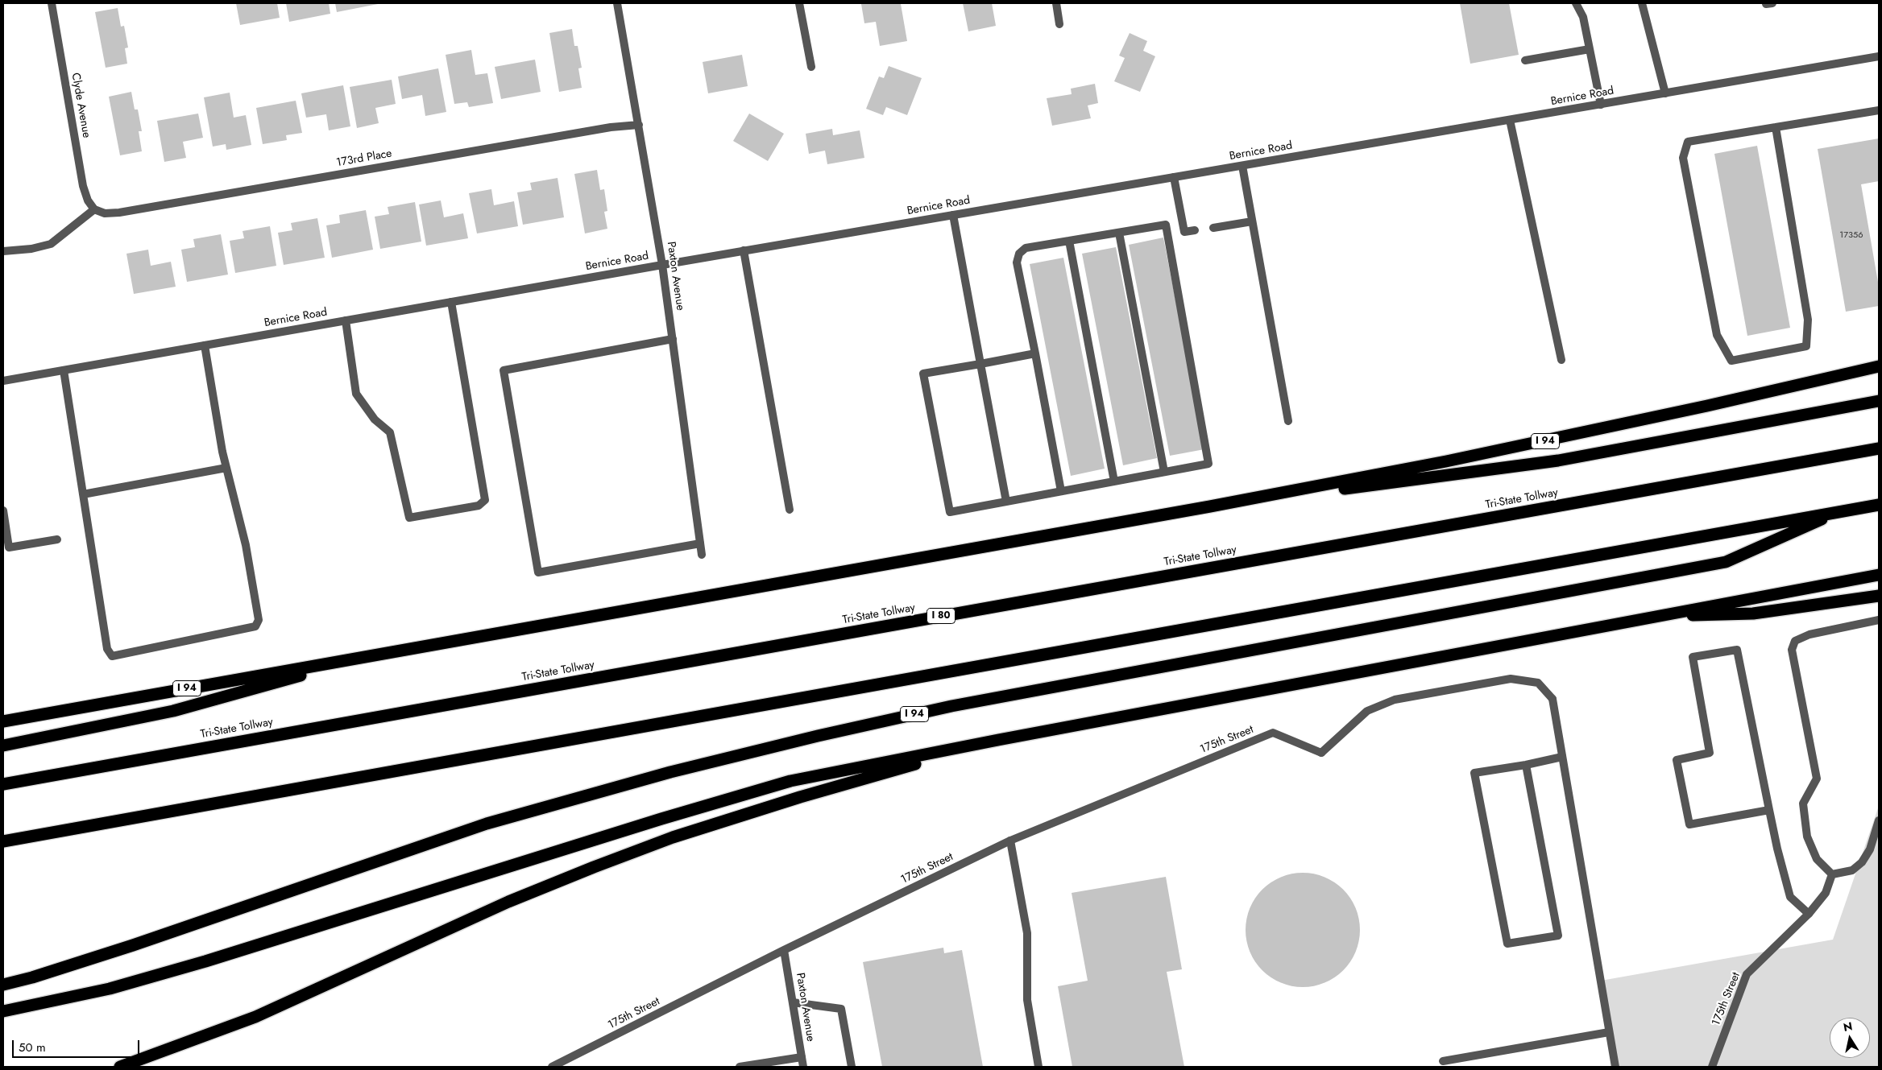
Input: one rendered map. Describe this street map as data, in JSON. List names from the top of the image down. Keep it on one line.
{"streets":{"highway":["I 94","Tri-State Tollway","I 80"],"street":["Bernice Road","Clyde Avenue","173rd Place","Paxton Avenue","175th Street"]},"crossings":[["Bernice Road","Paxton Avenue"],["Clyde Avenue","173rd Place"],["173rd Place","Paxton Avenue"],["Paxton Avenue","175th Street"]],"house_numbers":["17356"],"scale_bar":"50 m","north":"top"}
